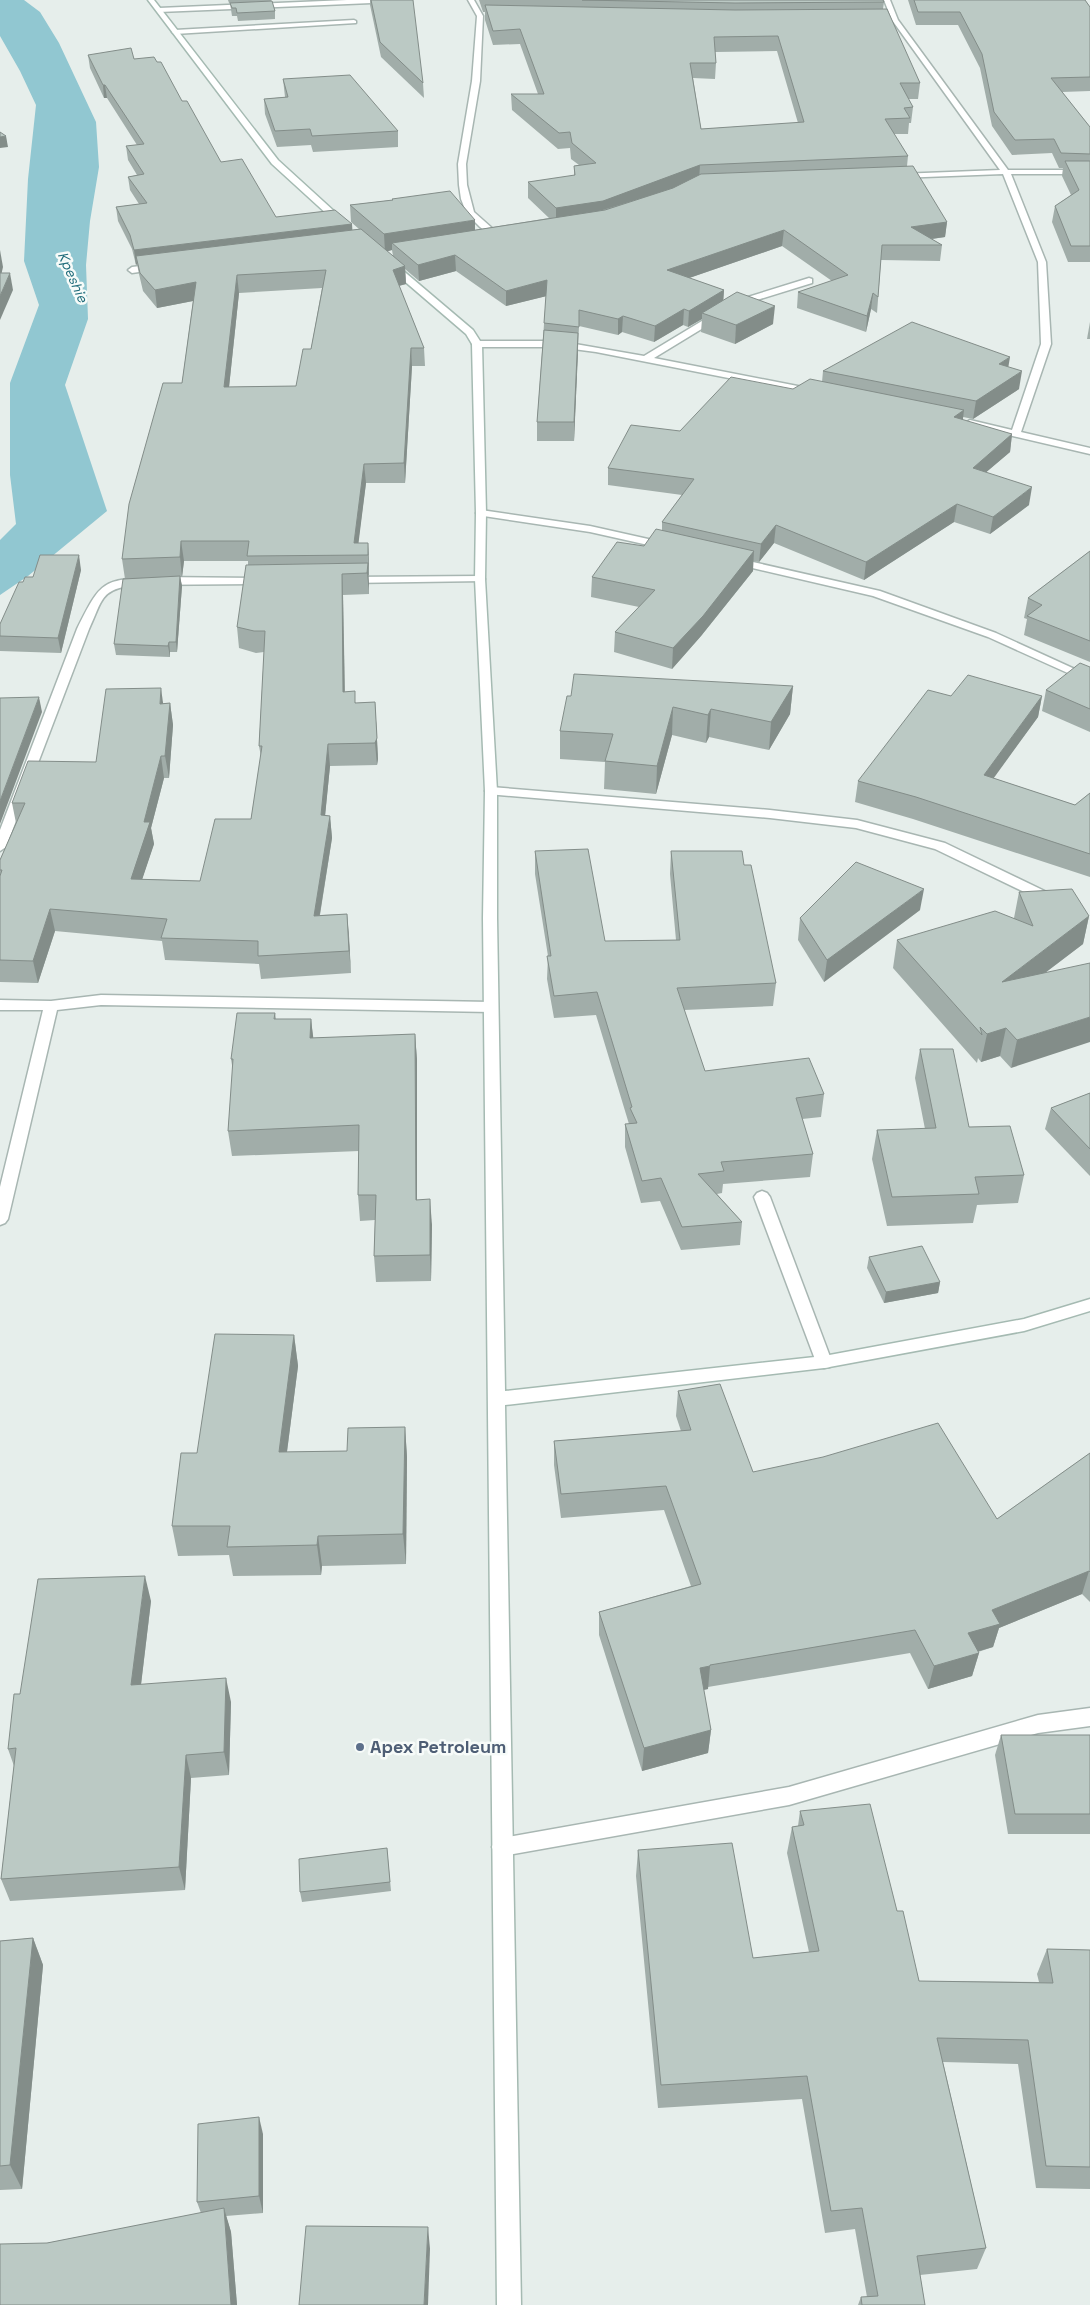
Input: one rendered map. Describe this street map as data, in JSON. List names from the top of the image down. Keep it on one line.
{"water":["Kpeshie"],"places":["Apex Petroleum"]}
